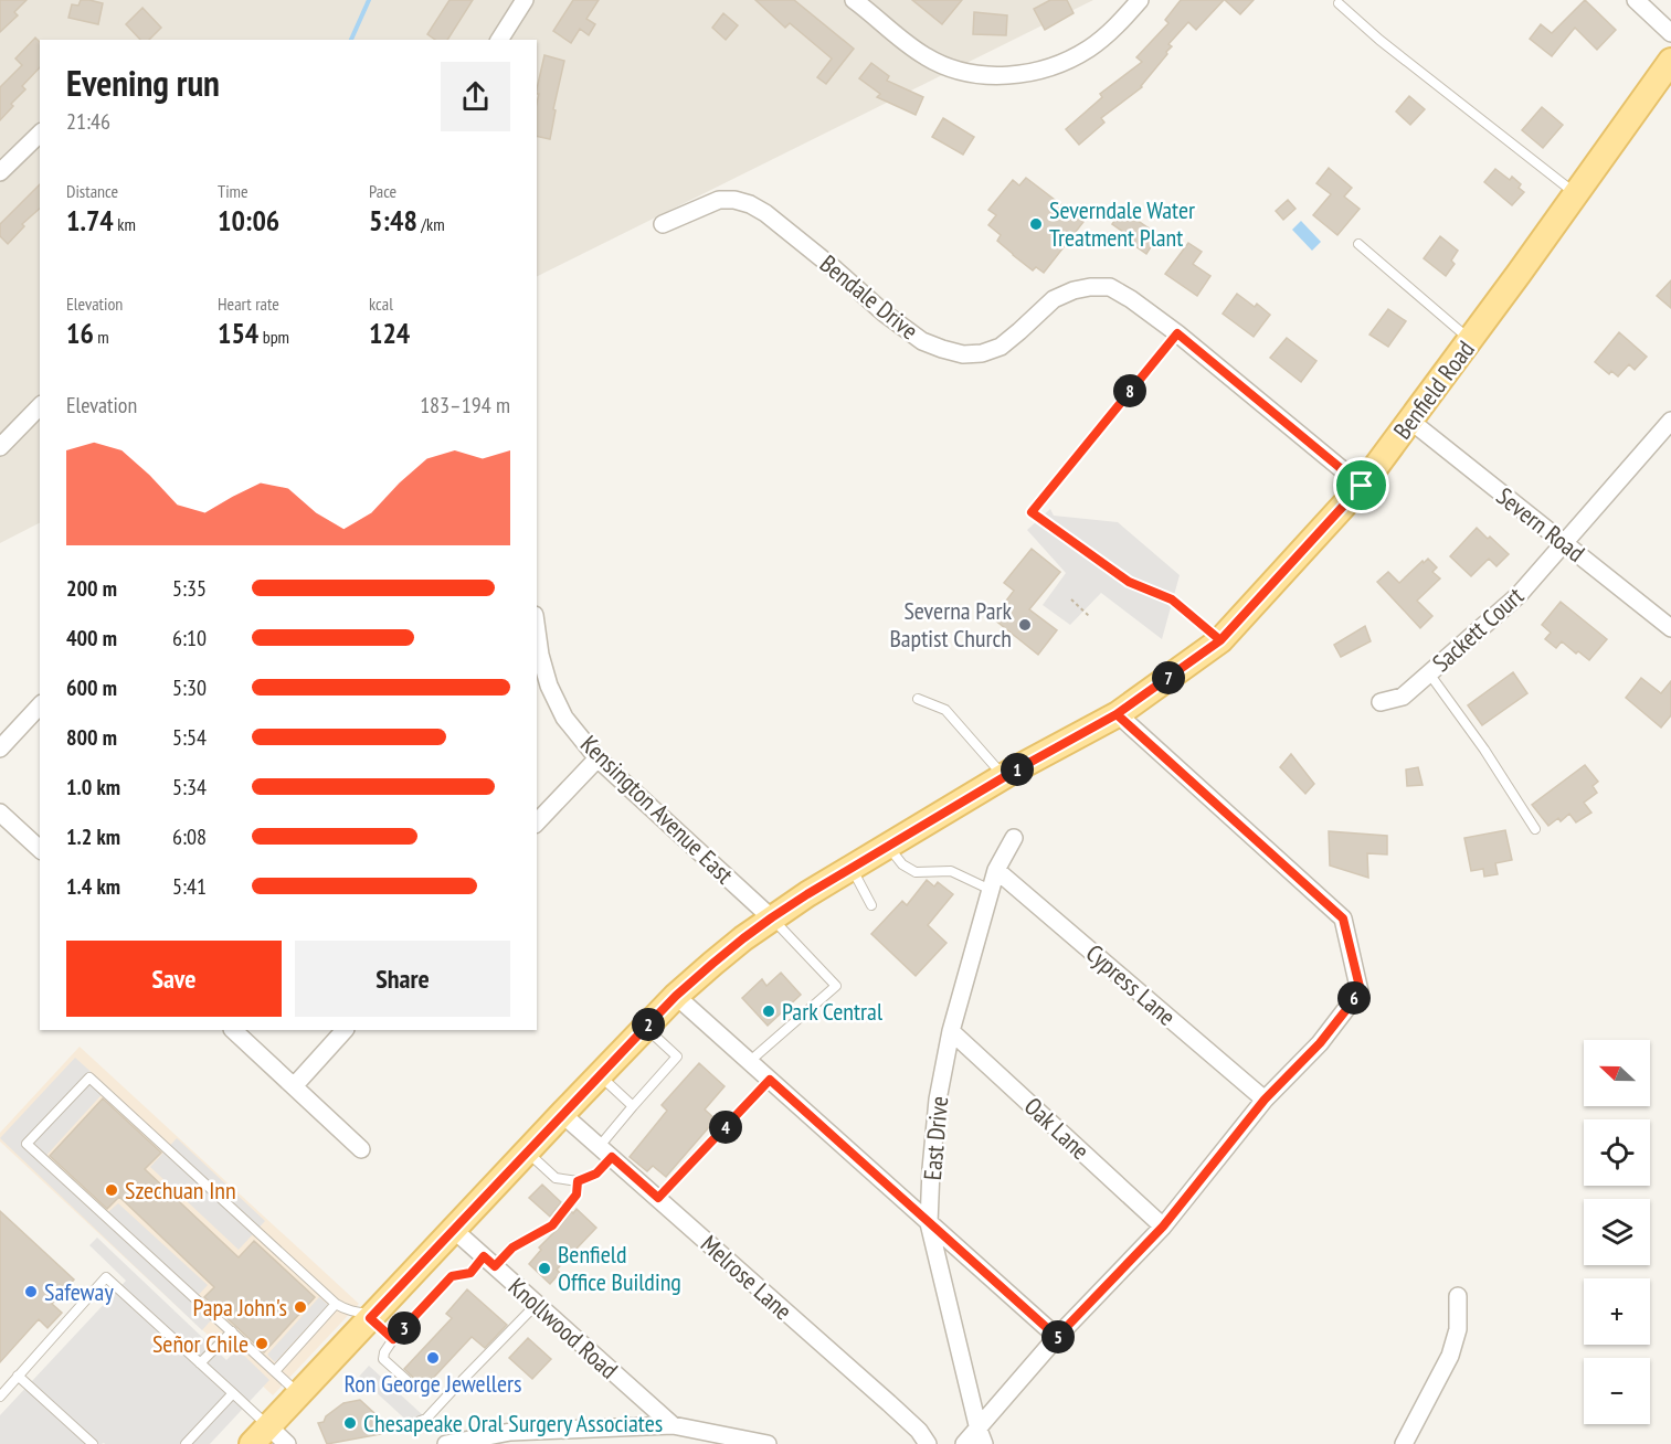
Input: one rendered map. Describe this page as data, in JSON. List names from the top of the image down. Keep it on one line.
{"streets":{"main road":["Benfield Road"],"street":["Bendale Drive","Severn Road","Sackett Court","Kensington Avenue East","Cypress Lane","Oak Lane","East Drive","Melrose Lane","Knollwood Road"]},"crossings":[["Bendale Drive","Benfield Road"],["Benfield Road","Severn Road"],["Benfield Road","Kensington Avenue East"],["Benfield Road","Melrose Lane"],["Benfield Road","Knollwood Road"],["Severn Road","Sackett Court"],["Cypress Lane","East Drive"],["Oak Lane","East Drive"]],"places":["Severndale Water Treatment Plant","Severna Park Baptist Church","Park Central","Szechuan Inn","Benfield Office Building","Safeway","Papa John's","Señor Chile","Ron George Jewellers","Chesapeake Oral Surgery Associates"],"north":"left","page":{"heading":["Evening run","21:46"],"stats":[["Distance","1.74 km"],["Time","10:06"],["Pace","5:48 /km"],["Elevation","16 m"],["Heart rate","154 bpm"],["kcal","124"]],"pins":["8","7","1","6","2","4","3","5"],"chart":["Elevation","183–194 m"],"list":[{"name":"200 m","note":"5:35"},{"name":"400 m","note":"6:10"},{"name":"600 m","note":"5:30"},{"name":"800 m","note":"5:54"},{"name":"1.0 km","note":"5:34"},{"name":"1.2 km","note":"6:08"},{"name":"1.4 km","note":"5:41"}],"buttons":["Save","Share"],"map_buttons":["+","−"]}}
